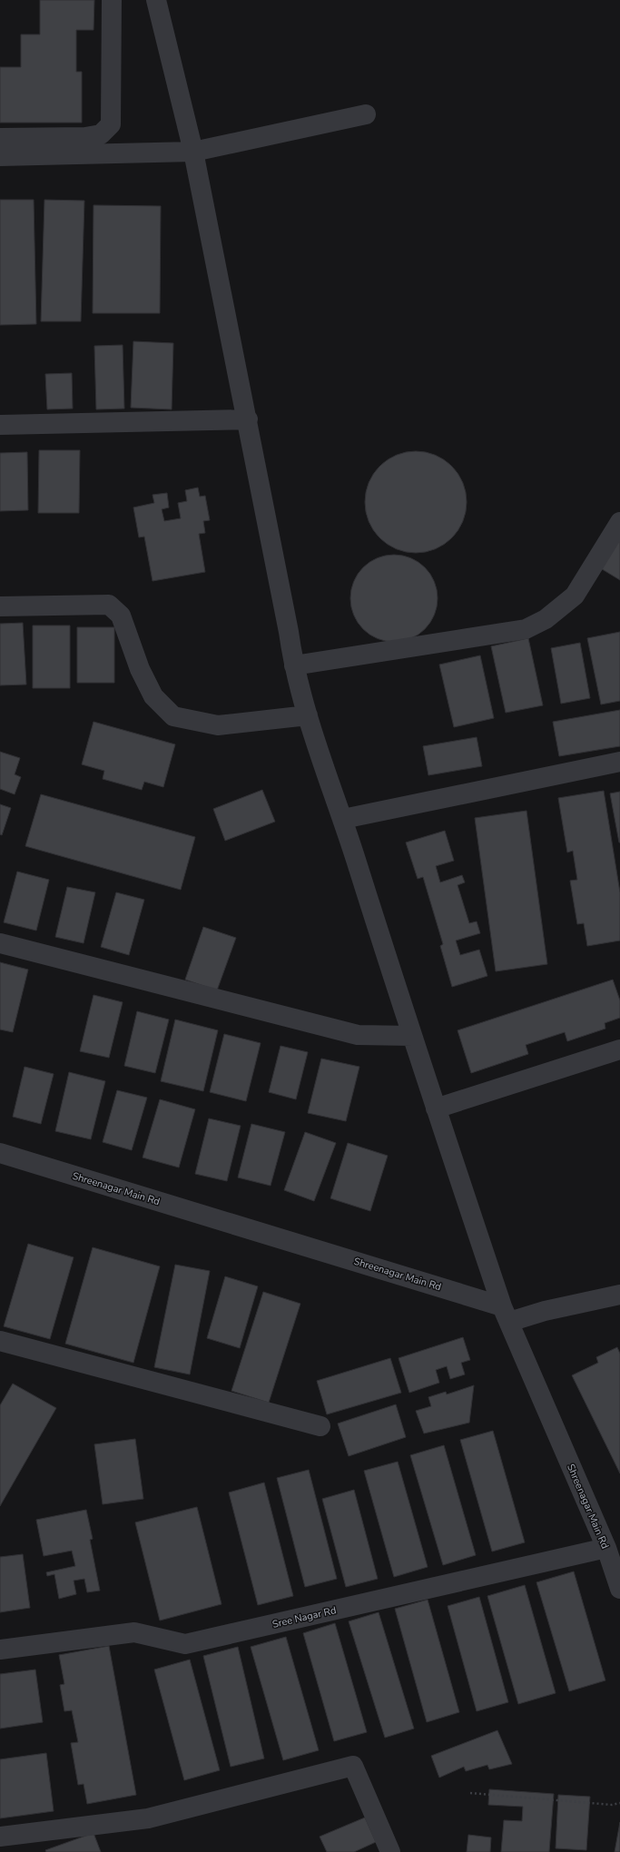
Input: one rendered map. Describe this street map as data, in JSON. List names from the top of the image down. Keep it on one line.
{"streets":{"street":["Shreenagar Main Rd","Sree Nagar Rd"]},"crossings":[["Shreenagar Main Rd","Sree Nagar Rd"]]}
